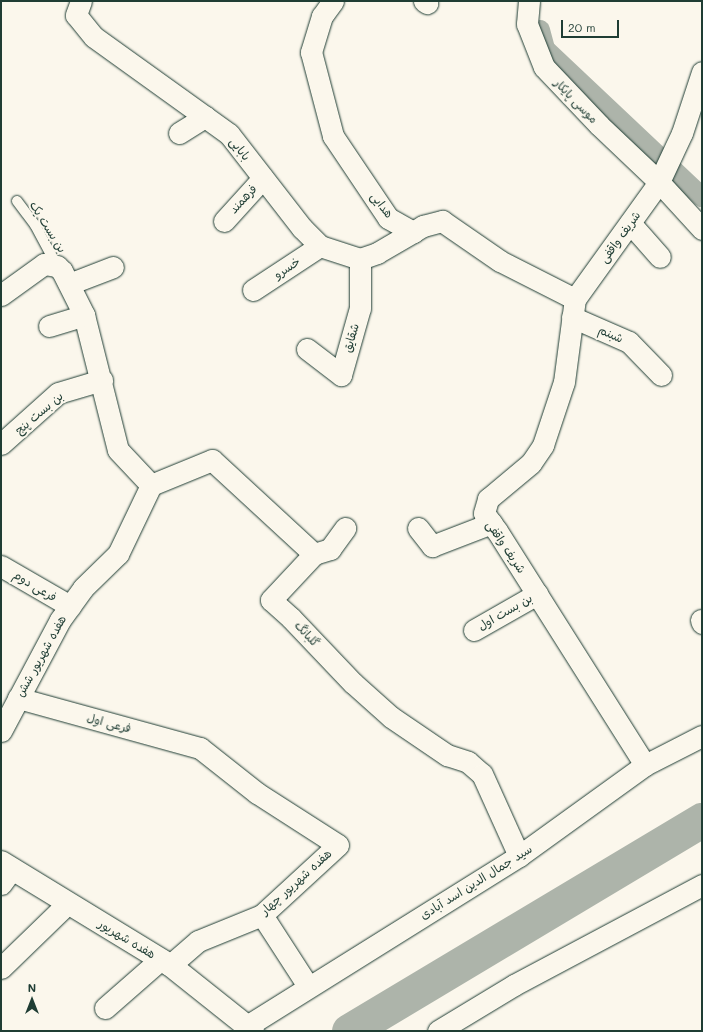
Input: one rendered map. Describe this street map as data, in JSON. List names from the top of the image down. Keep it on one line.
{"streets":{"street":["موسی پایکار","بابایی","فرهمند","هدایی","شریف واقفی","خسرو","شبنم","شقایق","بن بست پنج","فرعی دوم","بن بست اول","گلبانگ","هفده شهریور شش","فرعی اول","هفده شهریور چهار","سید جمال الدین اسد آبادی","هفده شهریور"],"lane":["بن بست یک"]},"crossings":[["موسی پایکار","شریف واقفی"],["بابایی","فرهمند"],["بابایی","خسرو"],["بابایی","شقایق"],["شریف واقفی","شبنم"],["شریف واقفی","بن بست اول"],["شریف واقفی","سید جمال الدین اسد آبادی"],["فرعی دوم","هفده شهریور شش"],["گلبانگ","سید جمال الدین اسد آبادی"],["هفده شهریور شش","فرعی اول"],["فرعی اول","هفده شهریور چهار"],["هفده شهریور چهار","هفده شهریور"],["سید جمال الدین اسد آبادی","هفده شهریور"]],"scale_bar":"20 m","north":"top"}
